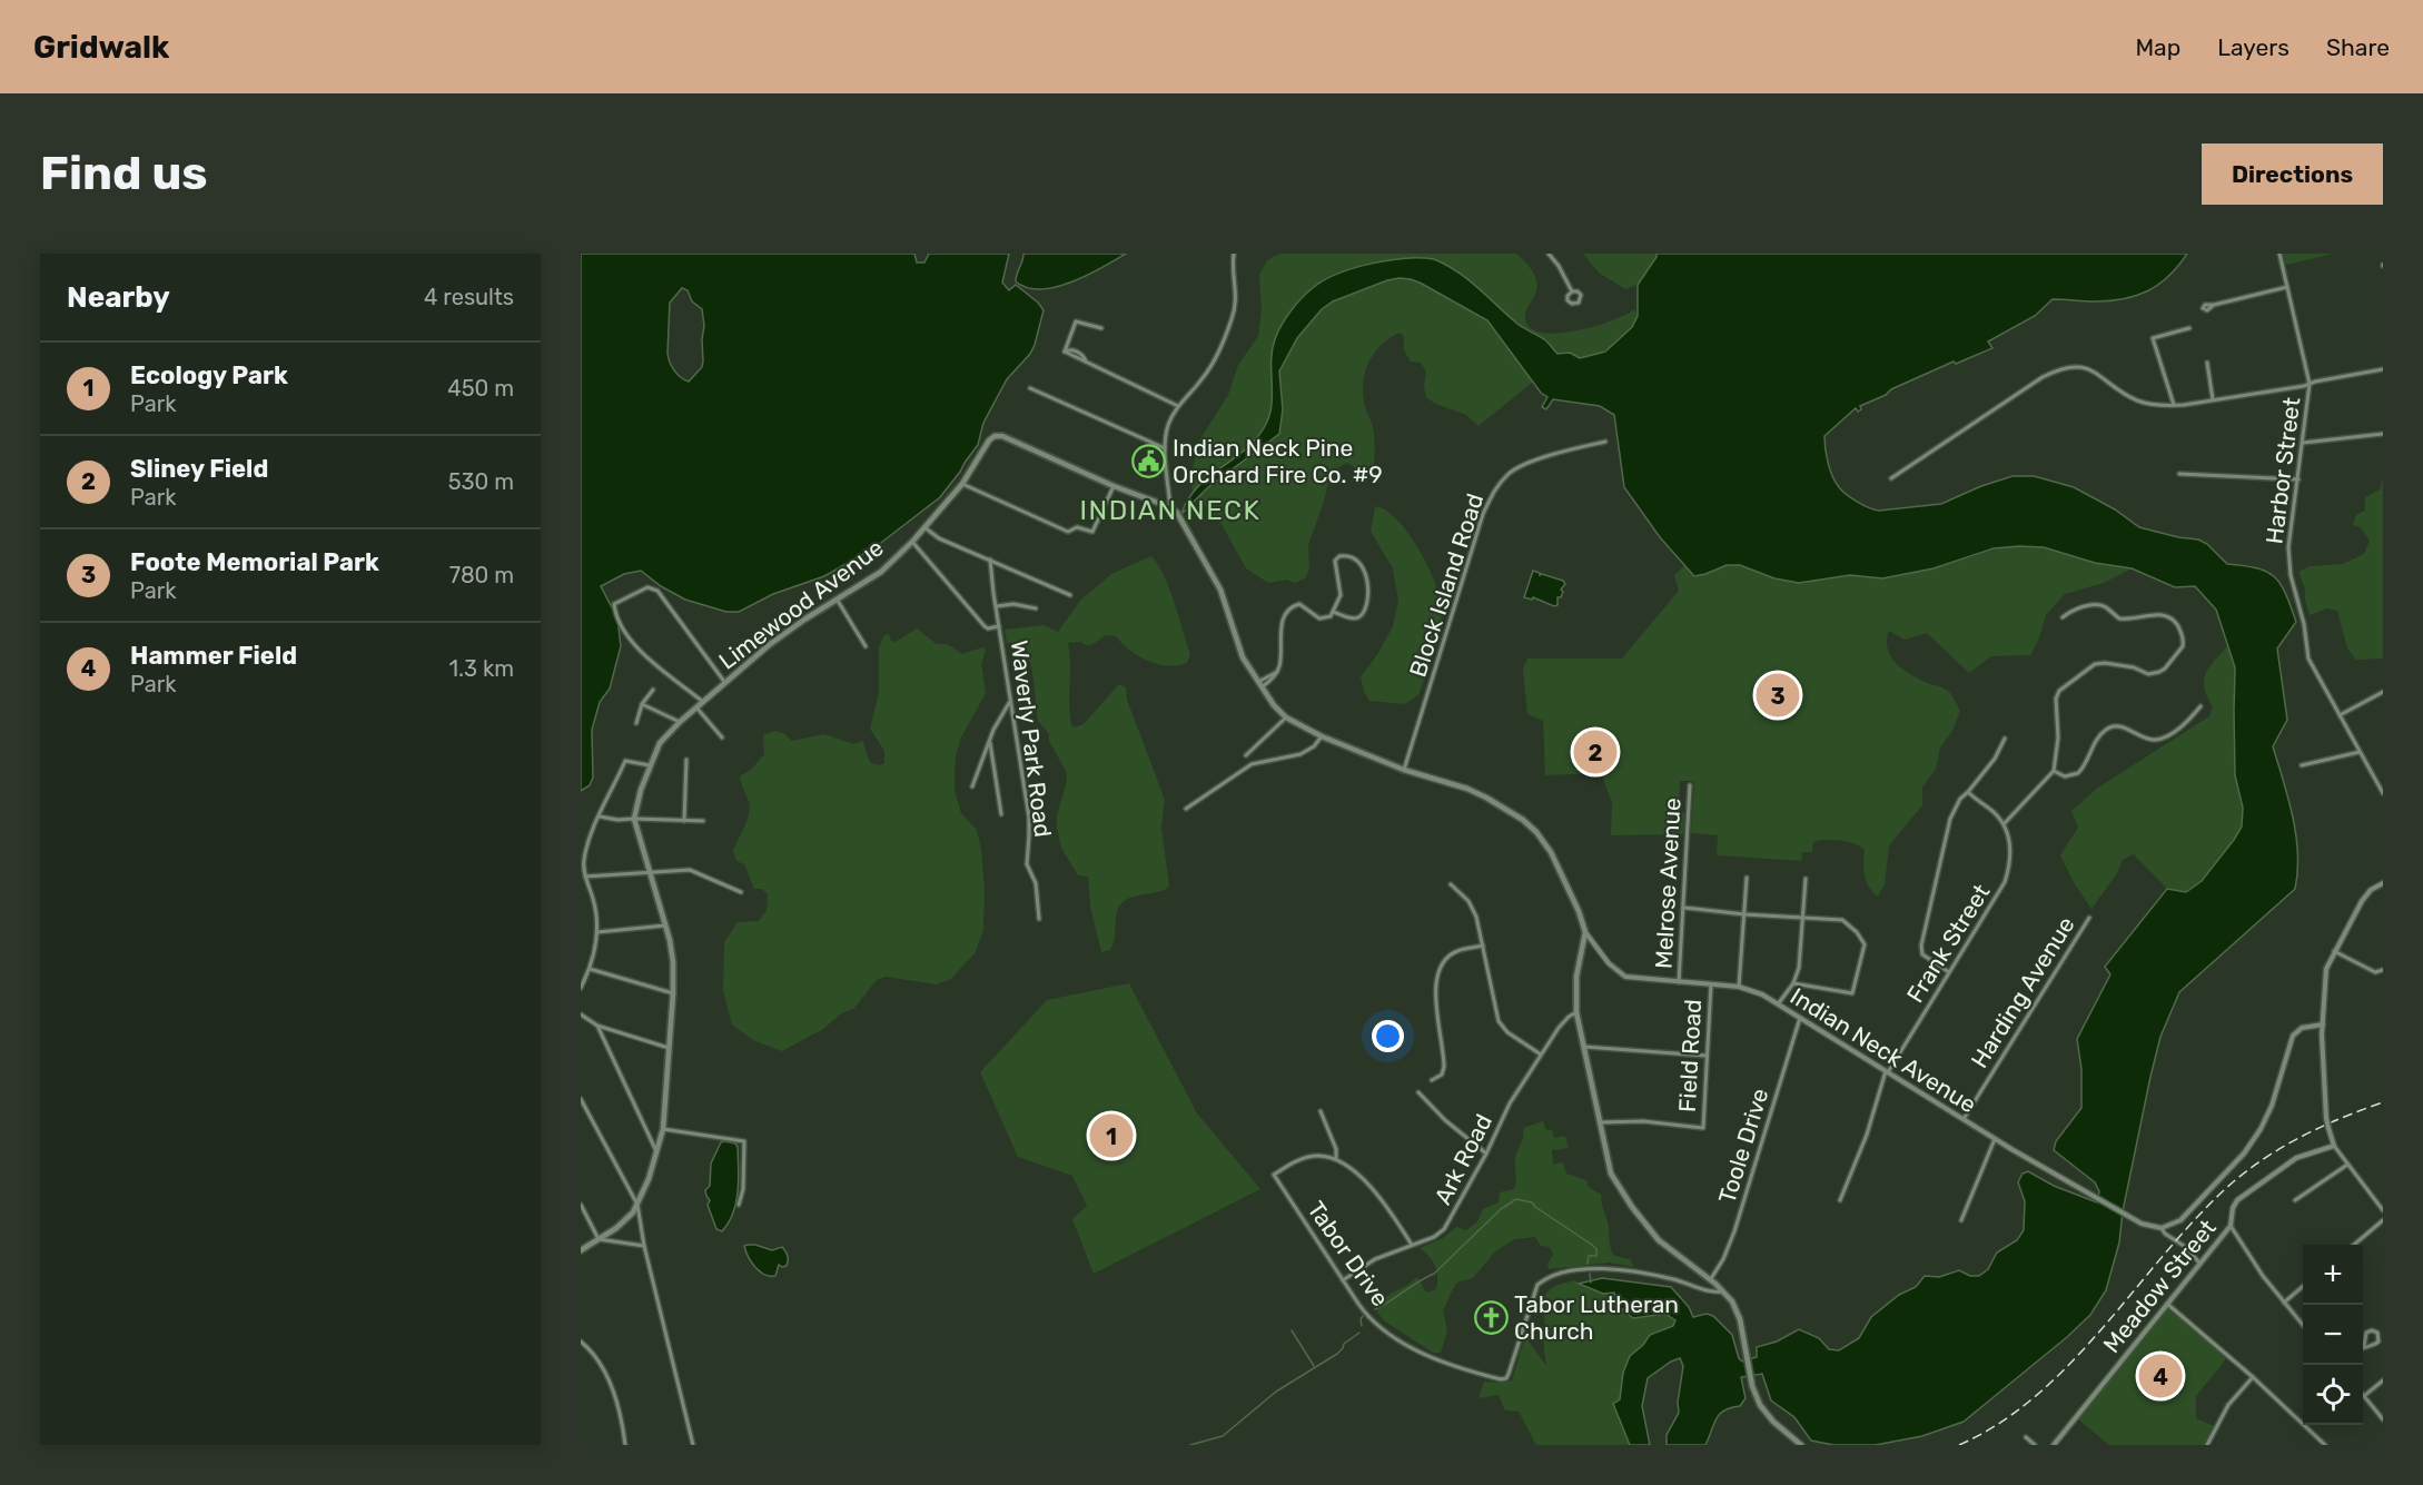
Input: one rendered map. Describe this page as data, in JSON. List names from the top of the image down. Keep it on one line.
{"streets":{"main road":["Limewood Avenue"],"street":["Harbor Street","Block Island Road","Waverly Park Road","Melrose Avenue","Frank Street","Harding Avenue","Indian Neck Avenue","Field Road","Toole Drive","Ark Road","Tabor Drive","Meadow Street"]},"crossings":[["Melrose Avenue","Indian Neck Avenue"],["Frank Street","Indian Neck Avenue"],["Harding Avenue","Indian Neck Avenue"],["Indian Neck Avenue","Field Road"],["Indian Neck Avenue","Toole Drive"],["Indian Neck Avenue","Meadow Street"],["Ark Road","Tabor Drive"]],"districts":["INDIAN NECK"],"places":{"public building":["Indian Neck Pine Orchard Fire Co. #9"],"church":["Tabor Lutheran Church"]},"page":{"header":"Gridwalk","nav":["Map","Layers","Share"],"buttons":"Directions","title":"Find us","heading":["Nearby","4 results"],"list":[{"mark":"1","name":"Ecology Park","note":"Park","value":"450 m"},{"mark":"2","name":"Sliney Field","note":"Park","value":"530 m"},{"mark":"3","name":"Foote Memorial Park","note":"Park","value":"780 m"},{"mark":"4","name":"Hammer Field","note":"Park","value":"1.3 km"}],"pins":["3","2","1","4"],"map_buttons":["+","−"]}}
